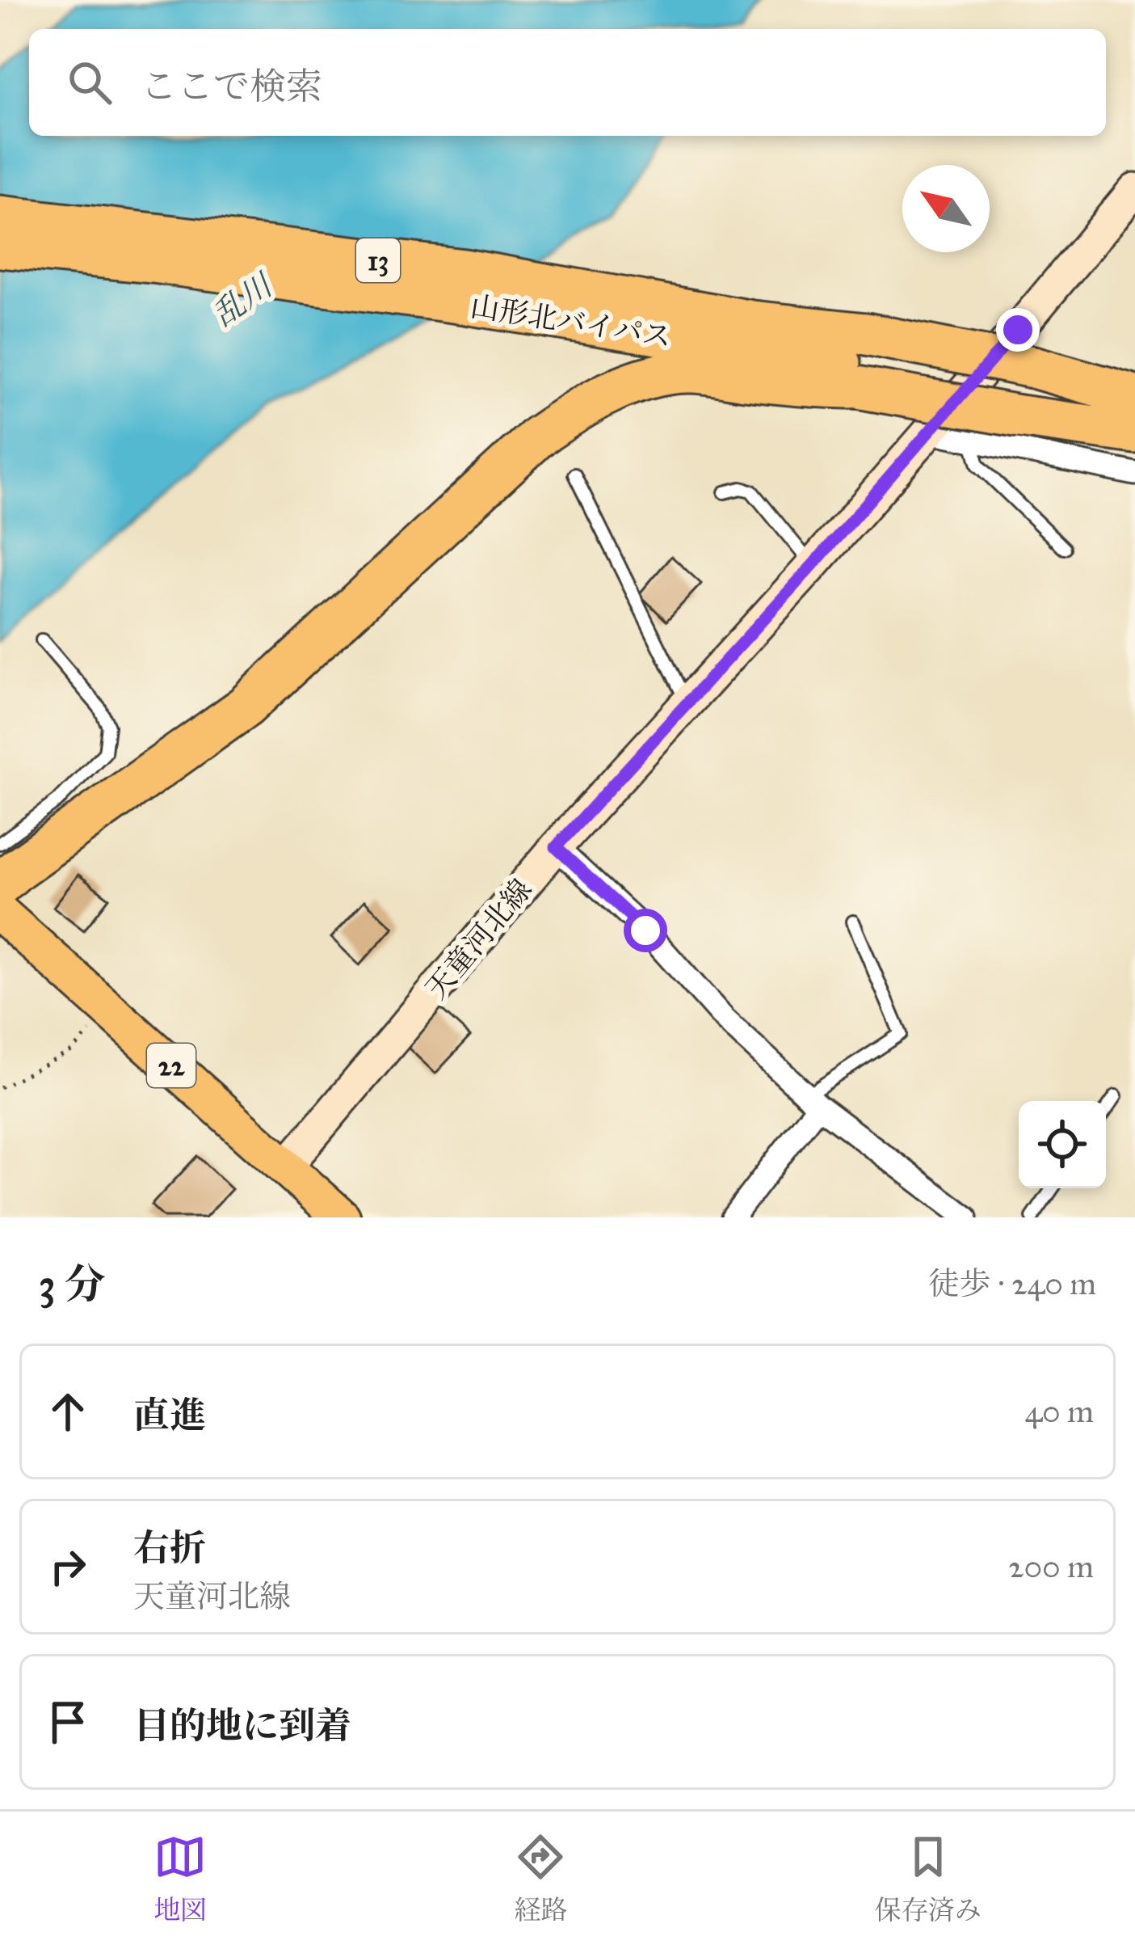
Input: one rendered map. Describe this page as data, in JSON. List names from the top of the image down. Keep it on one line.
{"streets":{"highway":["13","山形北バイパス"],"main road":["天童河北線","22"]},"crossings":[["天童河北線","22"]],"water":["乱川"],"north":"top left","page":{"search":"ここで検索","heading":["3 分","徒歩 · 240 m"],"list":[["直進","40 m"],["右折","天童河北線","200 m"],"目的地に到着"],"nav":["地図","経路","保存済み"]}}
